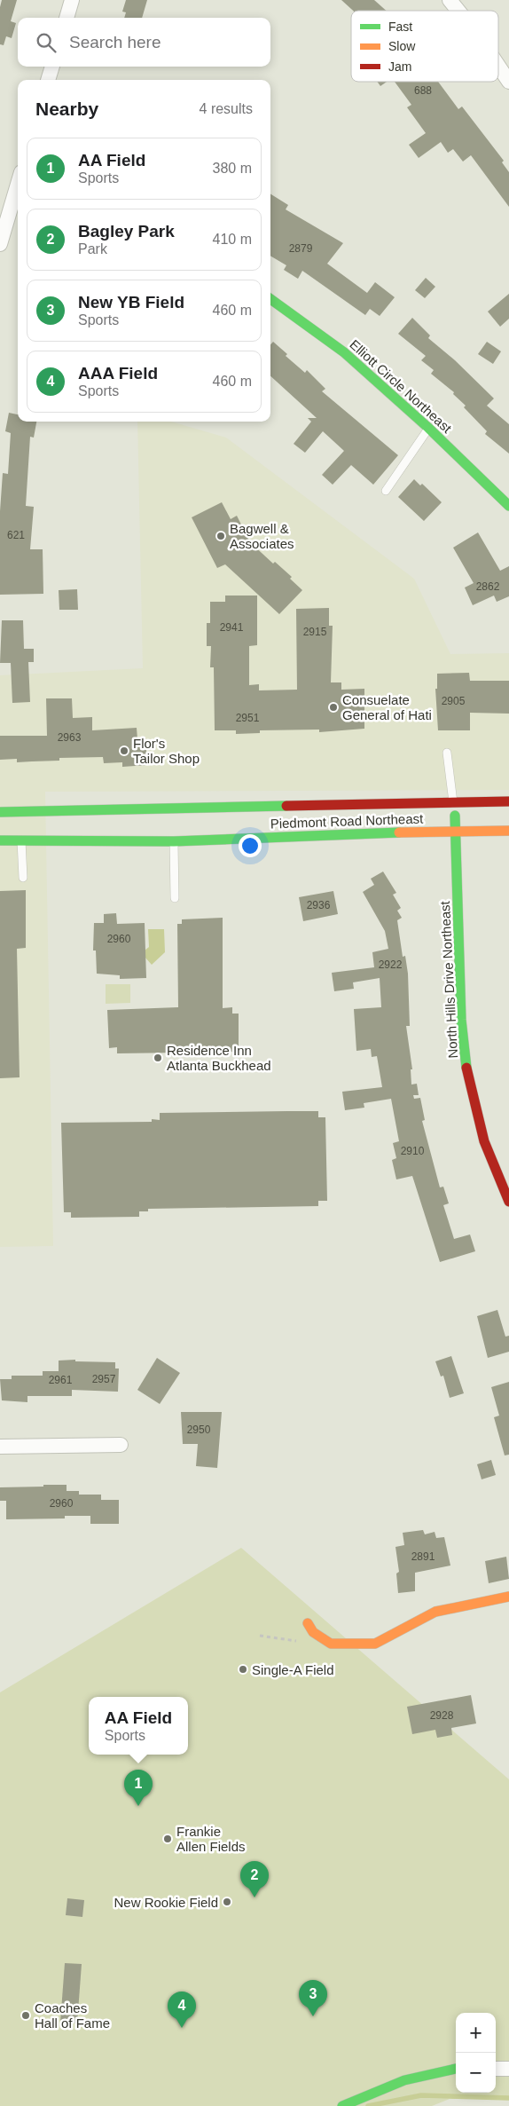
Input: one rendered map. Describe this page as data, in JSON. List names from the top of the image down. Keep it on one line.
{"streets":{"street":["Elliott Circle Northeast","Piedmont Road Northeast","North Hills Drive Northeast"]},"crossings":[["Piedmont Road Northeast","North Hills Drive Northeast"]],"places":["Bagwell & Associates","Consuelate General of Hati","Flor's Tailor Shop","Residence Inn Atlanta Buckhead","Single-A Field","Frankie Allen Fields","New Rookie Field","Coaches Hall of Fame"],"house_numbers":["688","2879","621","2862","2941","2915","2905","2951","2963","2936","2960","2922","2910","2957","2961","2950","2960","2891","2928"],"legend":["Fast","Slow","Jam"],"page":{"search":"Search here","heading":["Nearby","4 results"],"list":[{"mark":"1","name":"AA Field","note":"Sports","value":"380 m"},{"mark":"2","name":"Bagley Park","note":"Park","value":"410 m"},{"mark":"3","name":"New YB Field","note":"Sports","value":"460 m"},{"mark":"4","name":"AAA Field","note":"Sports","value":"460 m"}],"popup":["AA Field","Sports"],"pins":["1","2","3","4"],"map_buttons":["+","−"]}}
